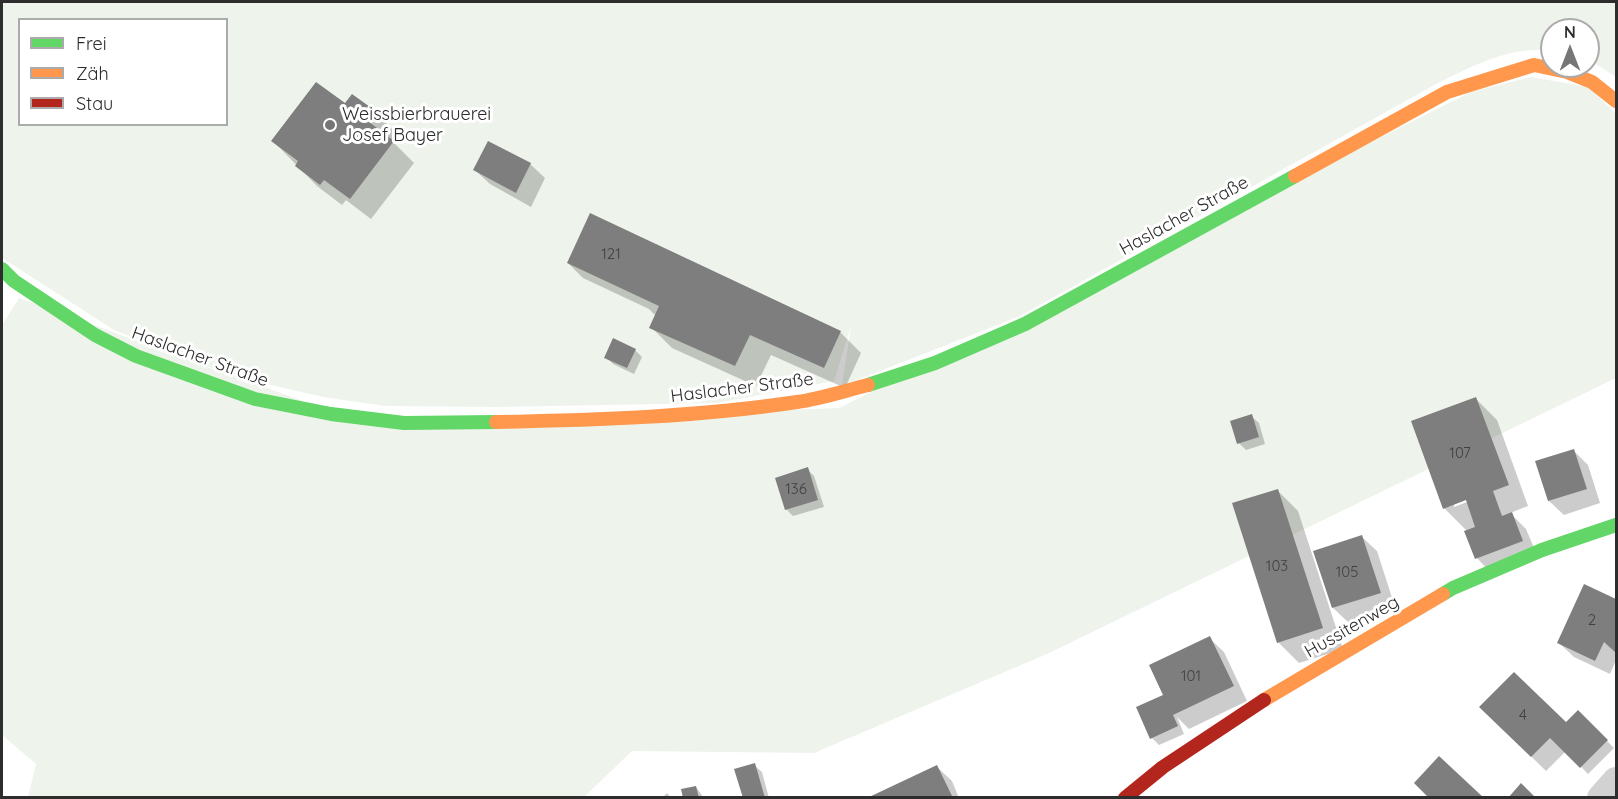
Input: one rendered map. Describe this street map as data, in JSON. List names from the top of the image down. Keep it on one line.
{"streets":{"street":["Haslacher Straße","Hussitenweg"]},"places":["Weissbierbrauerei Josef Bayer"],"house_numbers":["121","107","136","103","105","2","101","4"],"legend":["Frei","Zäh","Stau"],"north":"top"}
